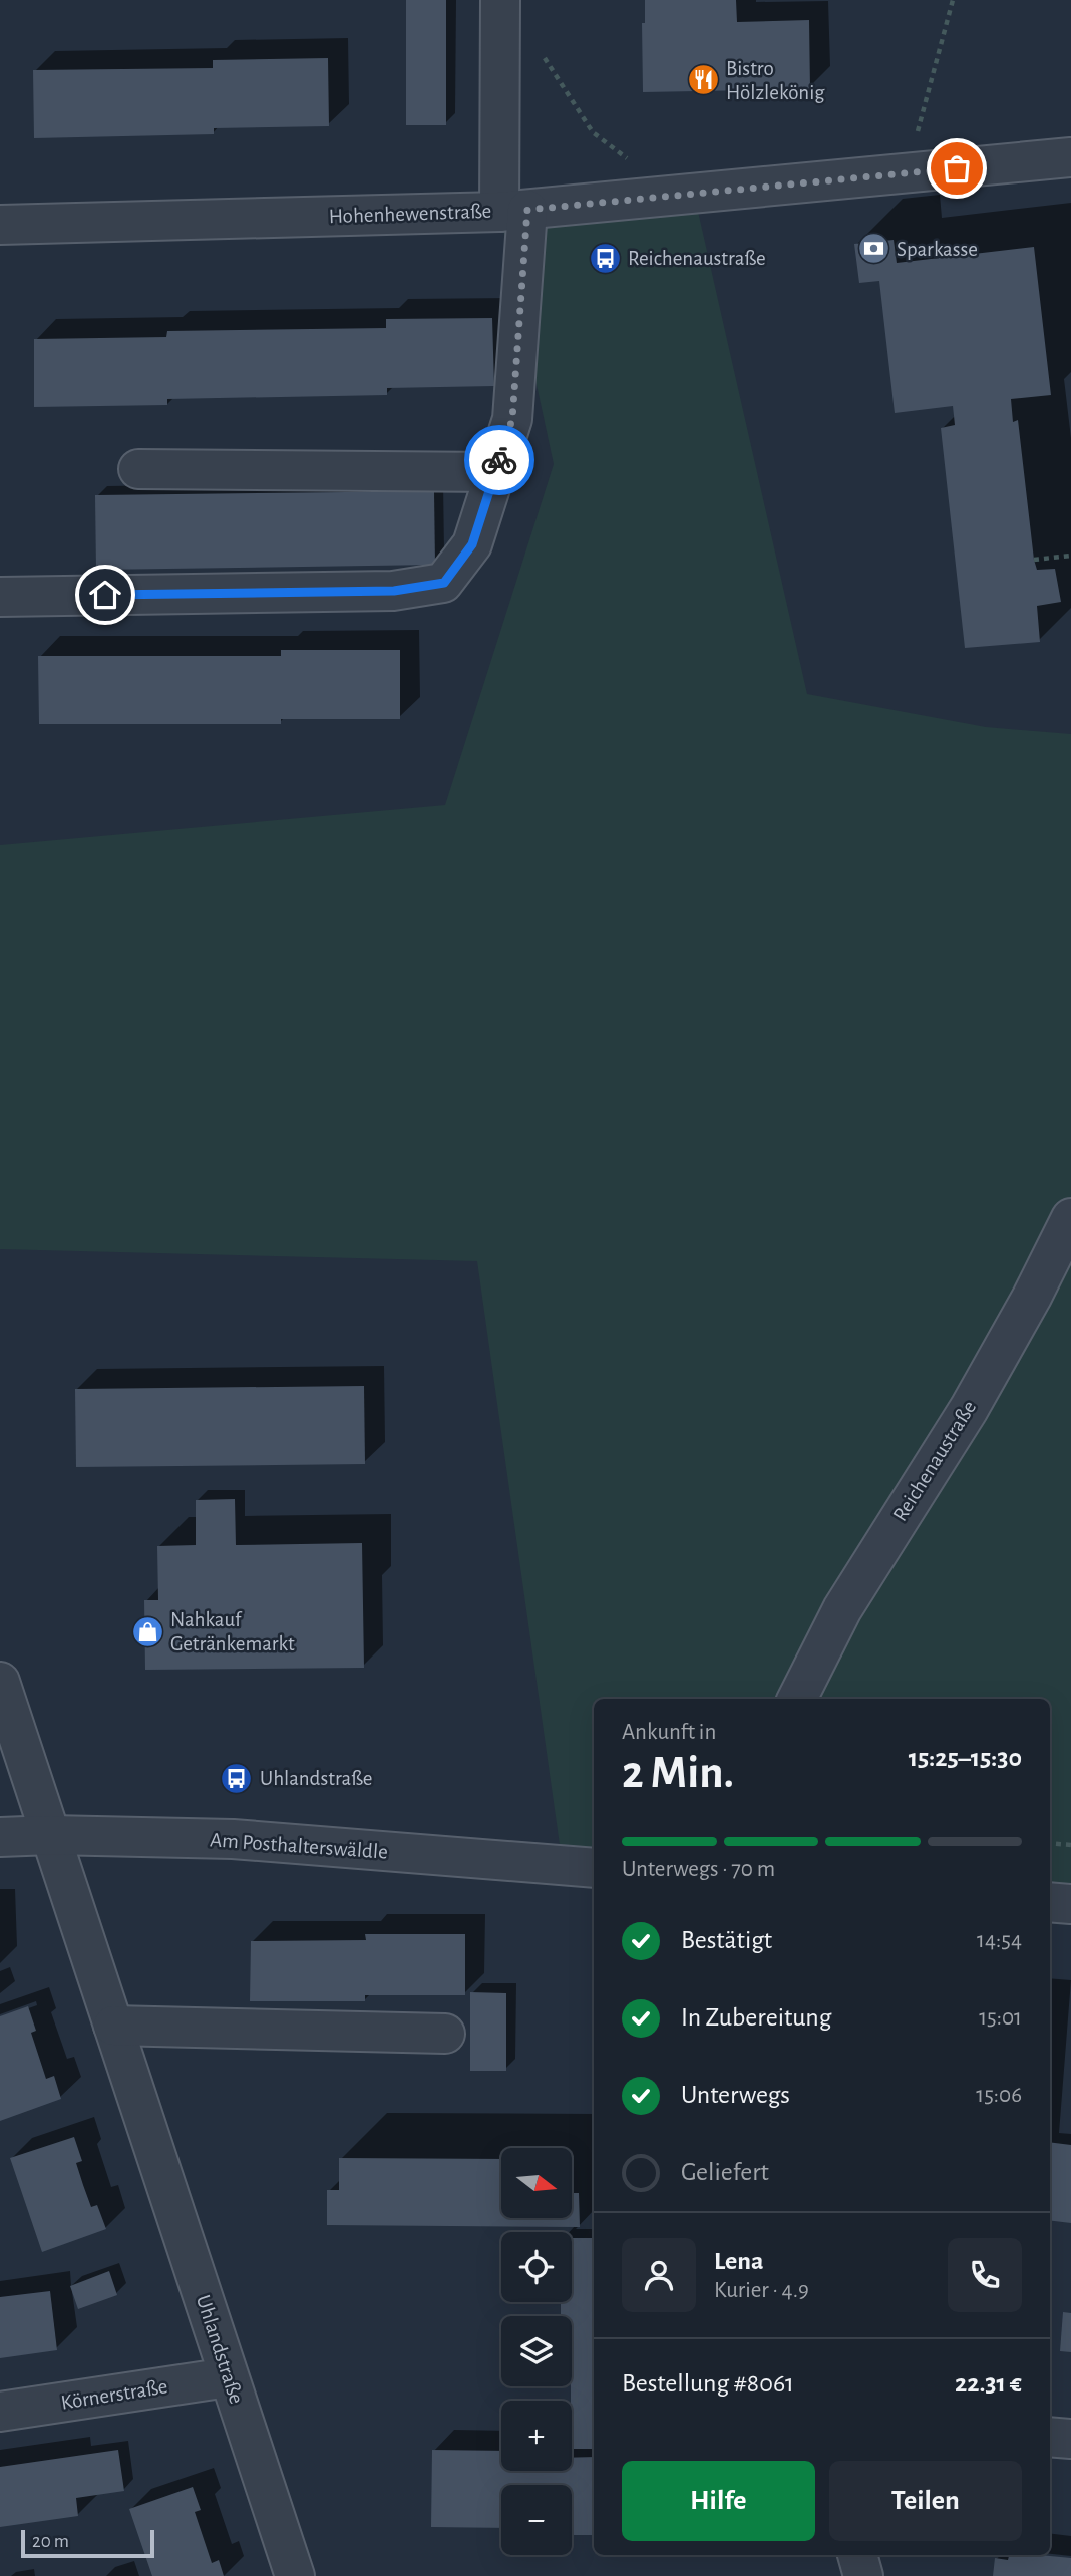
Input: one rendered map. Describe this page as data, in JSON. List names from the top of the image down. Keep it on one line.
{"streets":{"street":["Hohenhewenstraße","Reichenaustraße","Am Posthalterswäldle","Uhlandstraße","Körnerstraße"]},"crossings":[["Am Posthalterswäldle","Uhlandstraße"],["Uhlandstraße","Körnerstraße"]],"places":{"restaurant":["Bistro Hölzlekönig"],"bank":["Sparkasse"],"bus stop":["Reichenaustraße","Uhlandstraße"],"shop":["Nahkauf Getränkemarkt"]},"scale_bar":"20 m","north":"right","page":{"heading":["2 Min.","Ankunft in","15:25–15:30"],"panel":["Lena","Kurier · 4.9","Bestellung #8061","22.31 €"],"bar":"Unterwegs · 70 m","list":[["Bestätigt","14:54"],["In Zubereitung","15:01"],["Unterwegs","15:06"],"Geliefert"],"map_buttons":["+","−"],"buttons":["Hilfe","Teilen"],"scale":"20 m"}}
